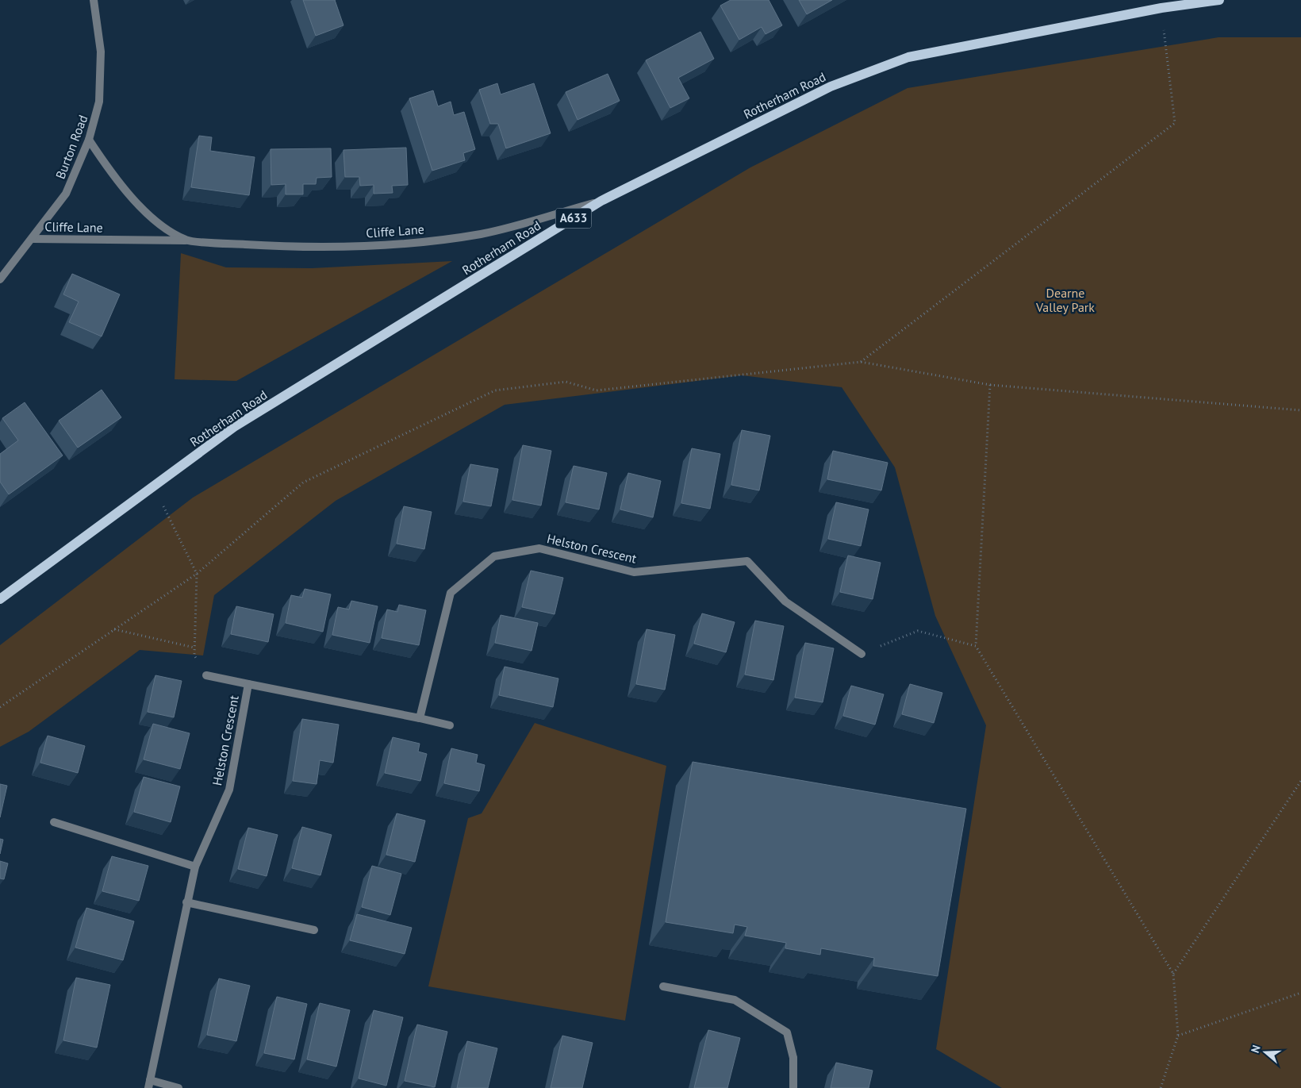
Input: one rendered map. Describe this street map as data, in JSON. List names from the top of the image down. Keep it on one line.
{"streets":{"main road":["Rotherham Road","A633"],"street":["Burton Road","Cliffe Lane","Helston Crescent"]},"crossings":[["Rotherham Road","Cliffe Lane"],["Burton Road","Cliffe Lane"]],"parks":["Dearne Valley Park"],"north":"left"}
